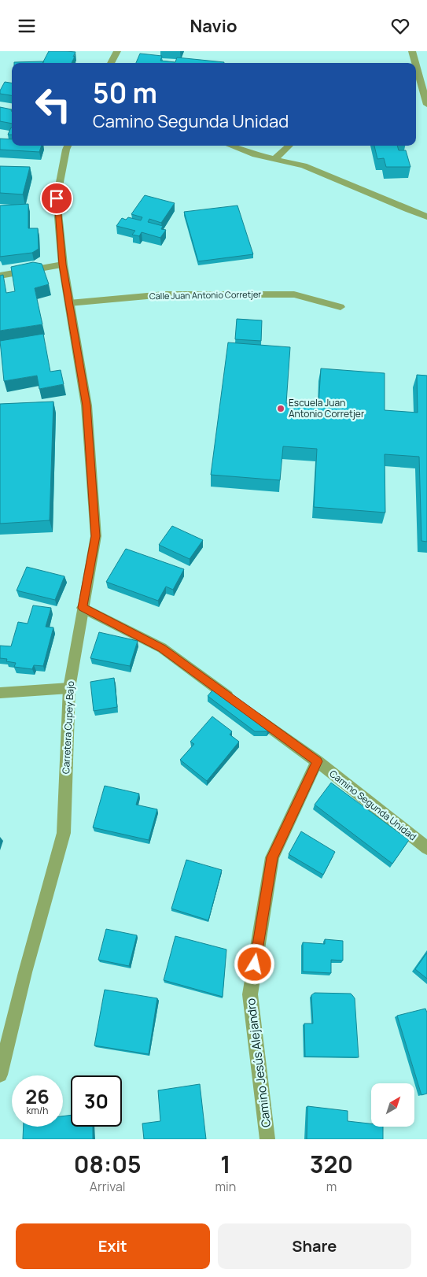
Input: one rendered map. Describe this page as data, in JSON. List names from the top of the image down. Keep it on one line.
{"streets":{"street":["Calle Juan Antonio Corretjer","Carretera Cupey Bajo","Camino Segunda Unidad","Camino Jesús Alejandro"]},"crossings":[["Calle Juan Antonio Corretjer","Carretera Cupey Bajo"],["Camino Segunda Unidad","Camino Jesús Alejandro"]],"places":["Escuela Juan Antonio Corretjer"],"north":"top right","page":{"header":"Navio","turn":["50 m","Camino Segunda Unidad"],"speed":"26 km/h","limit":"30","eta":["08:05","Arrival","1","min","320","m"],"buttons":["Exit","Share"]}}
